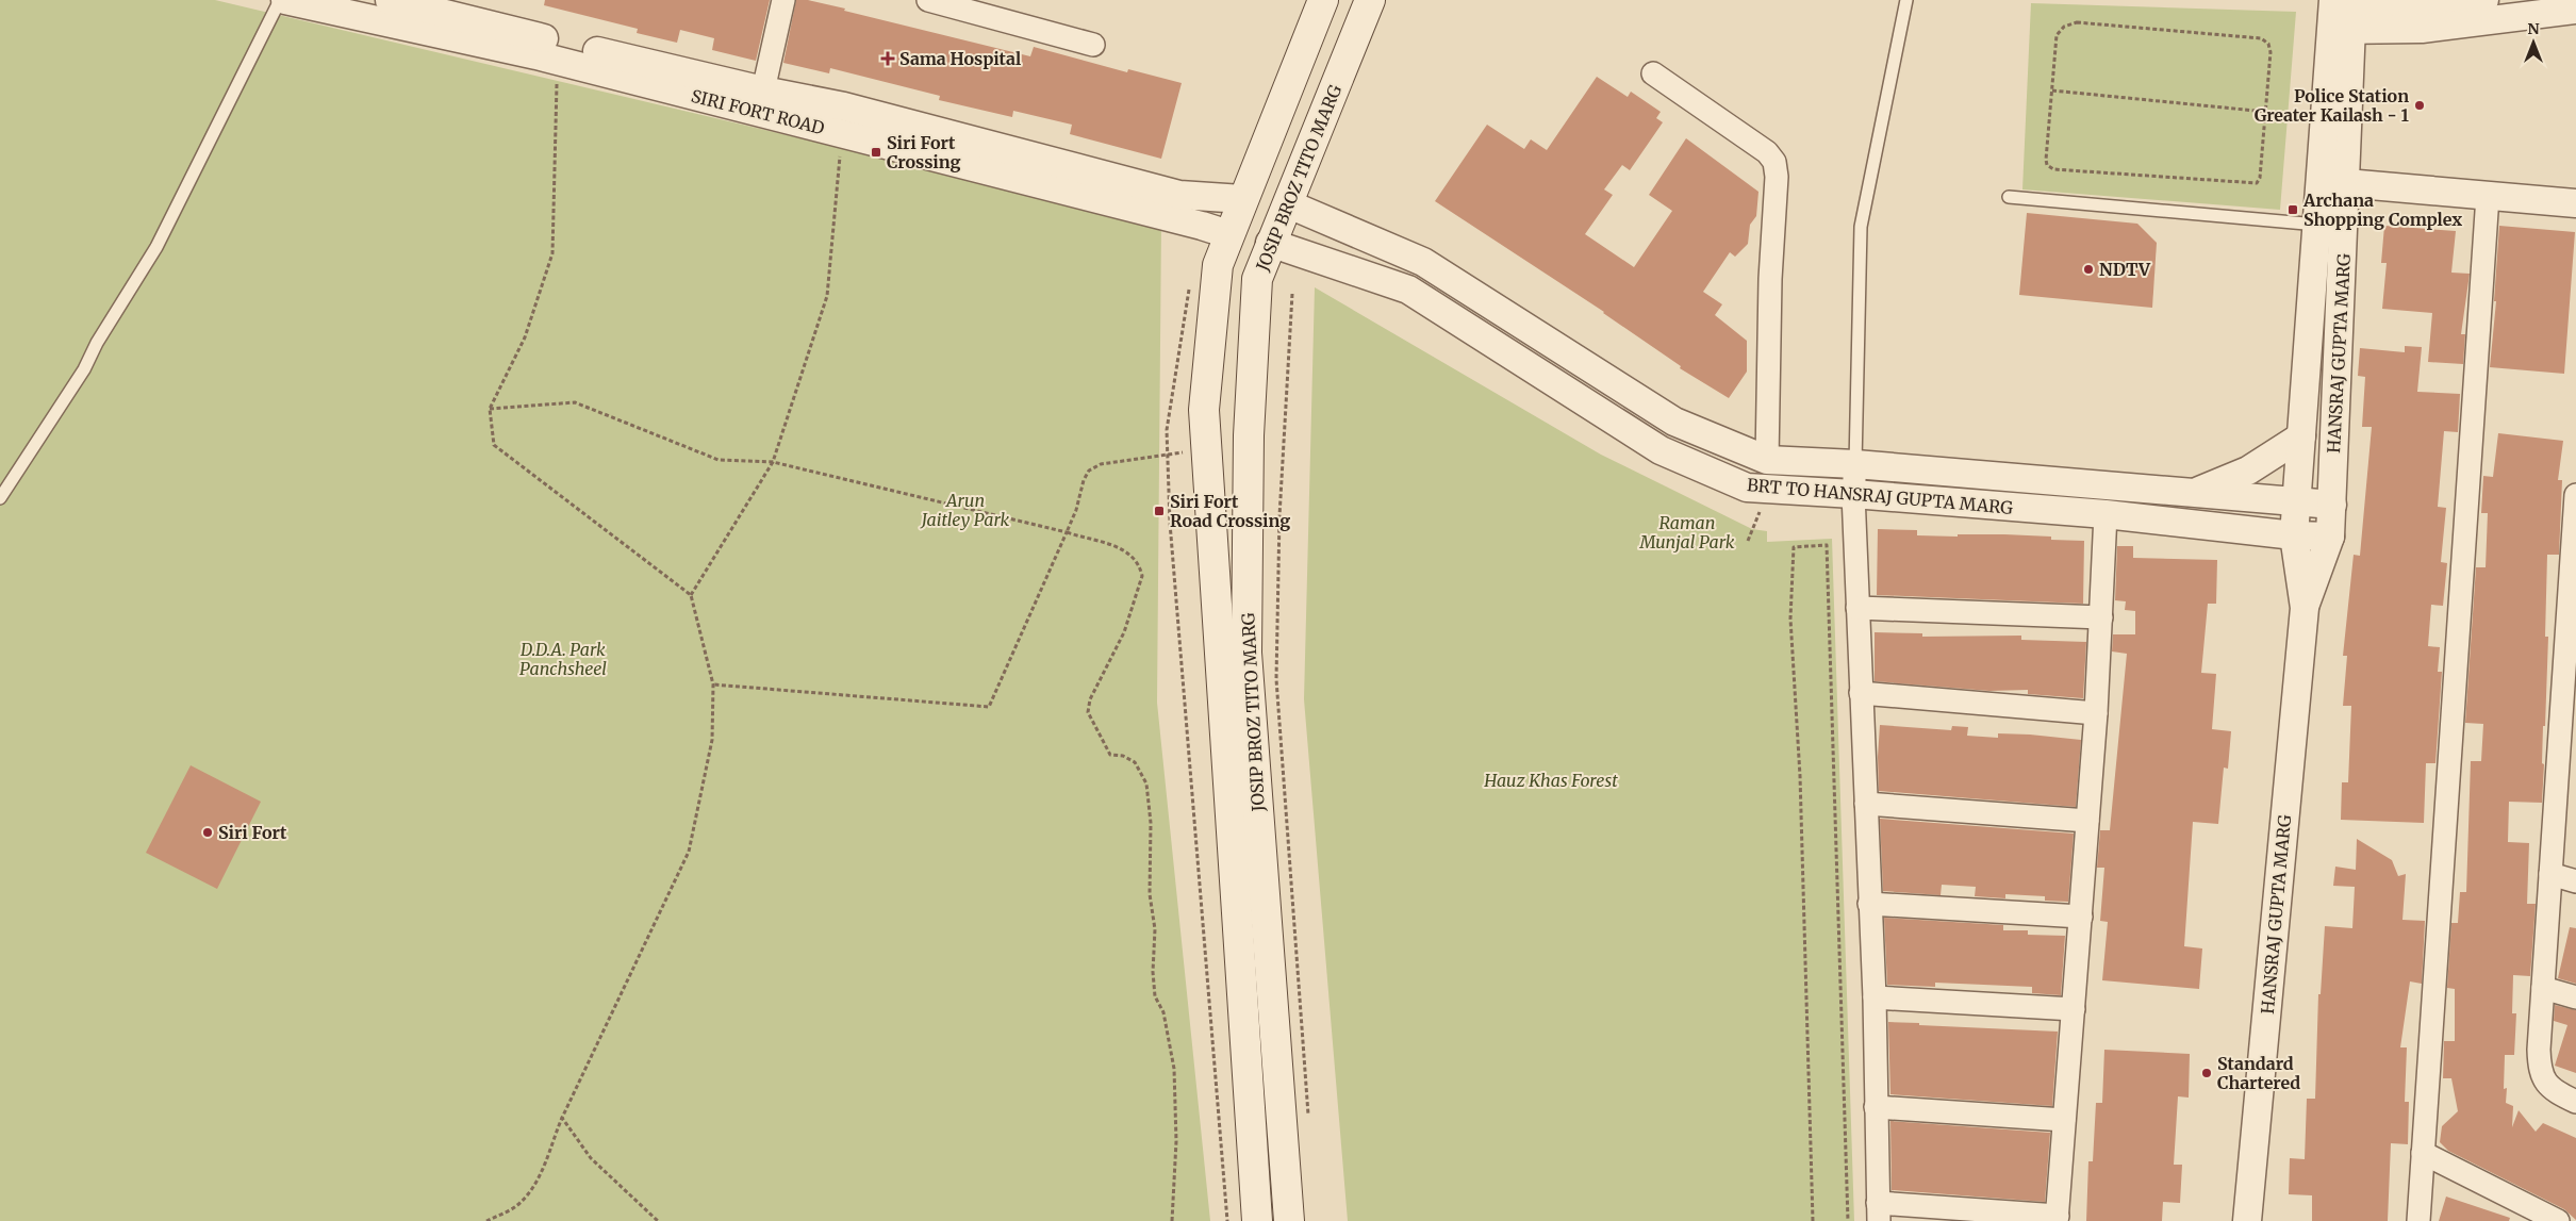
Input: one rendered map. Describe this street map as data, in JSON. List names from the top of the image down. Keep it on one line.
{"streets":{"main road":["JOSIP BROZ TITO MARG"],"street":["SIRI FORT ROAD","HANSRAJ GUPTA MARG","BRT TO HANSRAJ GUPTA MARG"]},"crossings":[["SIRI FORT ROAD","JOSIP BROZ TITO MARG"],["JOSIP BROZ TITO MARG","BRT TO HANSRAJ GUPTA MARG"],["HANSRAJ GUPTA MARG","BRT TO HANSRAJ GUPTA MARG"]],"parks":["Arun Jaitley Park","Raman Munjal Park","D.D.A. Park Panchsheel","Hauz Khas Forest"],"places":{"health":["Sama Hospital"],"other":["Police Station Greater Kailash - 1","NDTV","Siri Fort","Standard Chartered"],"transit":["Siri Fort Crossing","Archana Shopping Complex","Siri Fort Road Crossing"]},"north":"top"}
